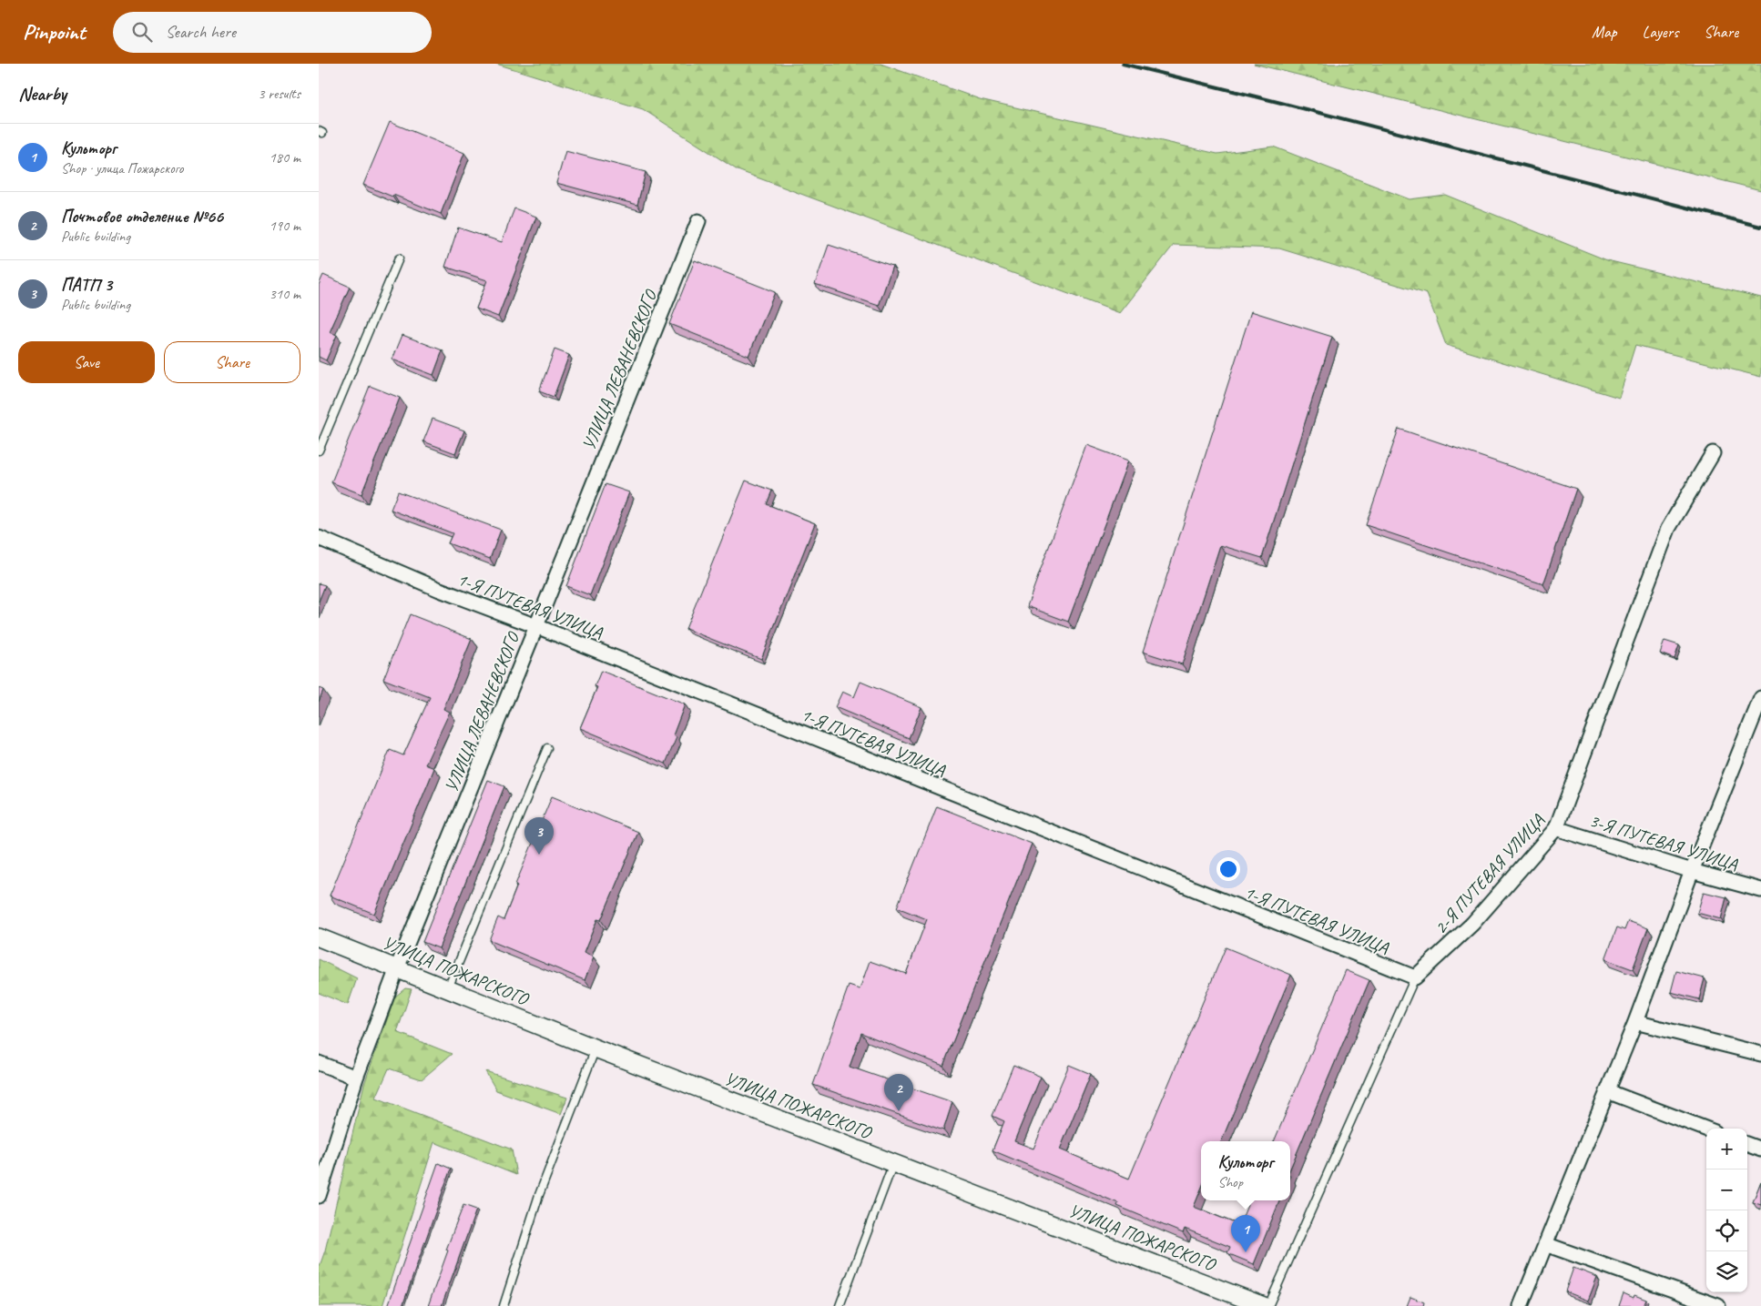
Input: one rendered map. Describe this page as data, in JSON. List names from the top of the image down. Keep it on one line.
{"streets":{"street":["УЛИЦА ЛЕВАНЕВСКОГО","1-Я ПУТЕВАЯ УЛИЦА","3-Я ПУТЕВАЯ УЛИЦА","2-Я ПУТЕВАЯ УЛИЦА","УЛИЦА ПОЖАРСКОГО"]},"crossings":[["УЛИЦА ЛЕВАНЕВСКОГО","1-Я ПУТЕВАЯ УЛИЦА"],["УЛИЦА ЛЕВАНЕВСКОГО","УЛИЦА ПОЖАРСКОГО"],["1-Я ПУТЕВАЯ УЛИЦА","2-Я ПУТЕВАЯ УЛИЦА"],["3-Я ПУТЕВАЯ УЛИЦА","2-Я ПУТЕВАЯ УЛИЦА"]],"page":{"header":"Pinpoint","search":"Search here","nav":["Map","Layers","Share"],"heading":["Nearby","3 results"],"list":[{"mark":"1","name":"Культорг","note":"Shop · улица Пожарского","value":"180 m"},{"mark":"2","name":"Почтовое отделение №66","note":"Public building","value":"190 m"},{"mark":"3","name":"ПАТП 3","note":"Public building","value":"310 m"}],"buttons":["Save","Share"],"pins":["3","2","1"],"map_buttons":["+","−"],"popup":["Культорг","Shop"]}}
